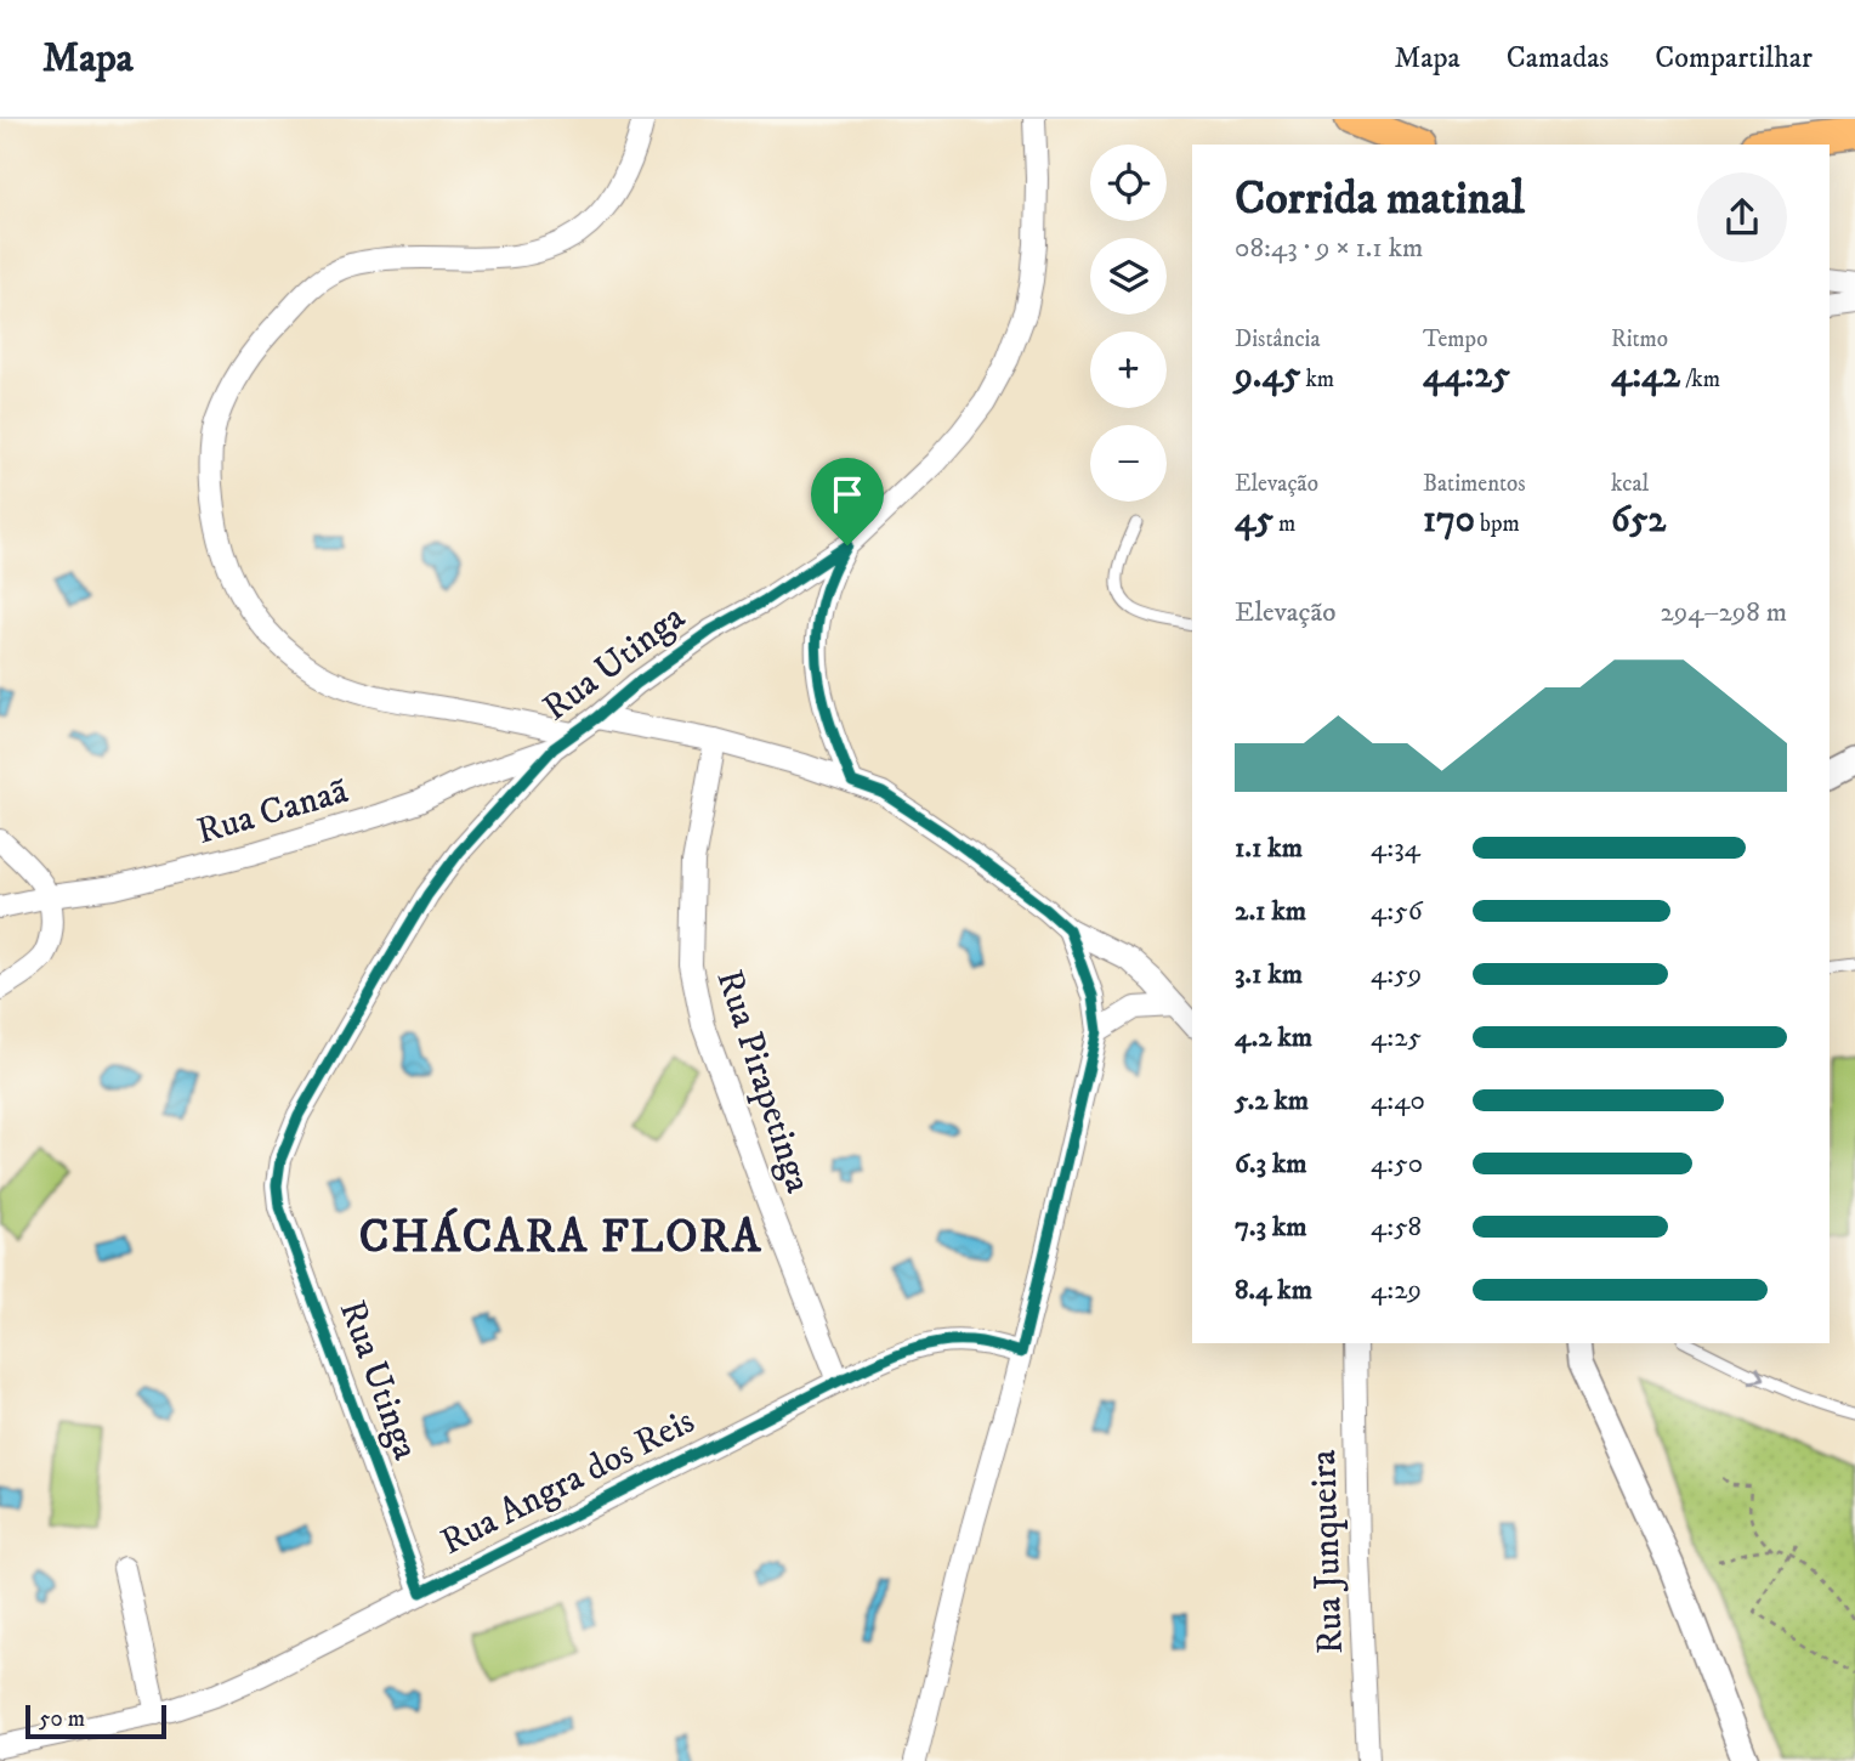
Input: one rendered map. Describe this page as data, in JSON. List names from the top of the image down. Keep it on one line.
{"streets":{"street":["Rua Utinga","Rua Canaã","Rua Pirapetinga","Rua Angra dos Reis","Rua Junqueira"]},"crossings":[["Rua Utinga","Rua Canaã"],["Rua Utinga","Rua Angra dos Reis"],["Rua Pirapetinga","Rua Angra dos Reis"]],"districts":["CHÁCARA FLORA"],"scale_bar":"50 m","page":{"header":"Mapa","nav":["Mapa","Camadas","Compartilhar"],"map_buttons":["+","−"],"heading":["Corrida matinal","08:43 · 9 × 1.1 km"],"stats":[["Distância","9.45 km"],["Tempo","44:25"],["Ritmo","4:42 /km"],["Elevação","45 m"],["Batimentos","170 bpm"],["kcal","652"]],"chart":["Elevação","294–298 m"],"list":[{"name":"1.1 km","note":"4:34"},{"name":"2.1 km","note":"4:56"},{"name":"3.1 km","note":"4:59"},{"name":"4.2 km","note":"4:25"},{"name":"5.2 km","note":"4:40"},{"name":"6.3 km","note":"4:50"},{"name":"7.3 km","note":"4:58"},{"name":"8.4 km","note":"4:29"}],"scale":"50 m"}}
